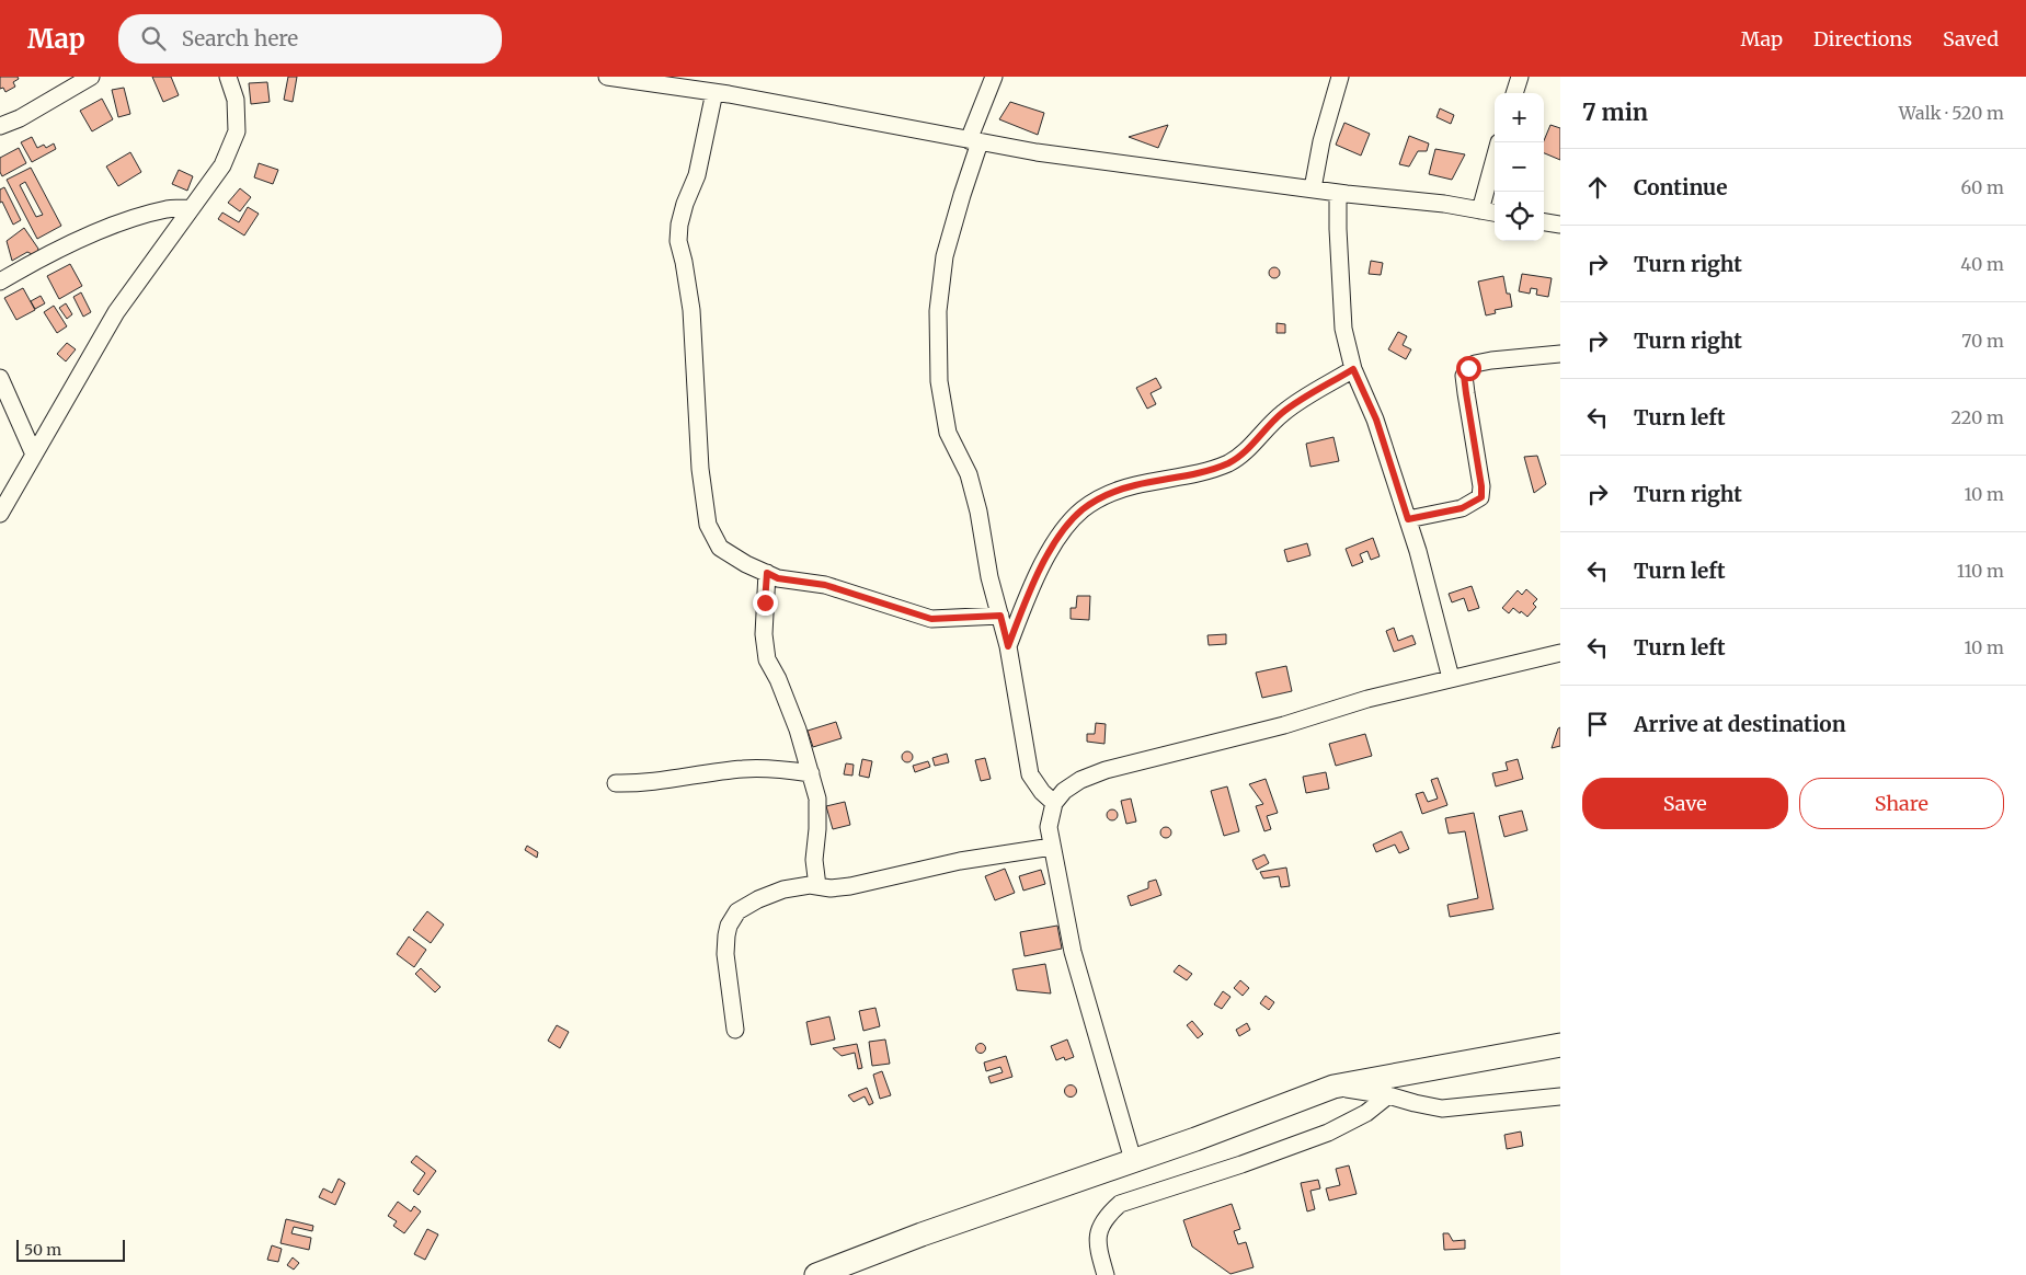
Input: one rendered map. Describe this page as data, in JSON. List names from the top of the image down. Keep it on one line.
{"scale_bar":"50 m","page":{"header":"Map","search":"Search here","nav":["Map","Directions","Saved"],"heading":["7 min","Walk · 520 m"],"map_buttons":["+","−"],"list":[["Continue","60 m"],["Turn right","40 m"],["Turn right","70 m"],["Turn left","220 m"],["Turn right","10 m"],["Turn left","110 m"],["Turn left","10 m"],"Arrive at destination"],"buttons":["Save","Share"],"scale":"50 m"}}
